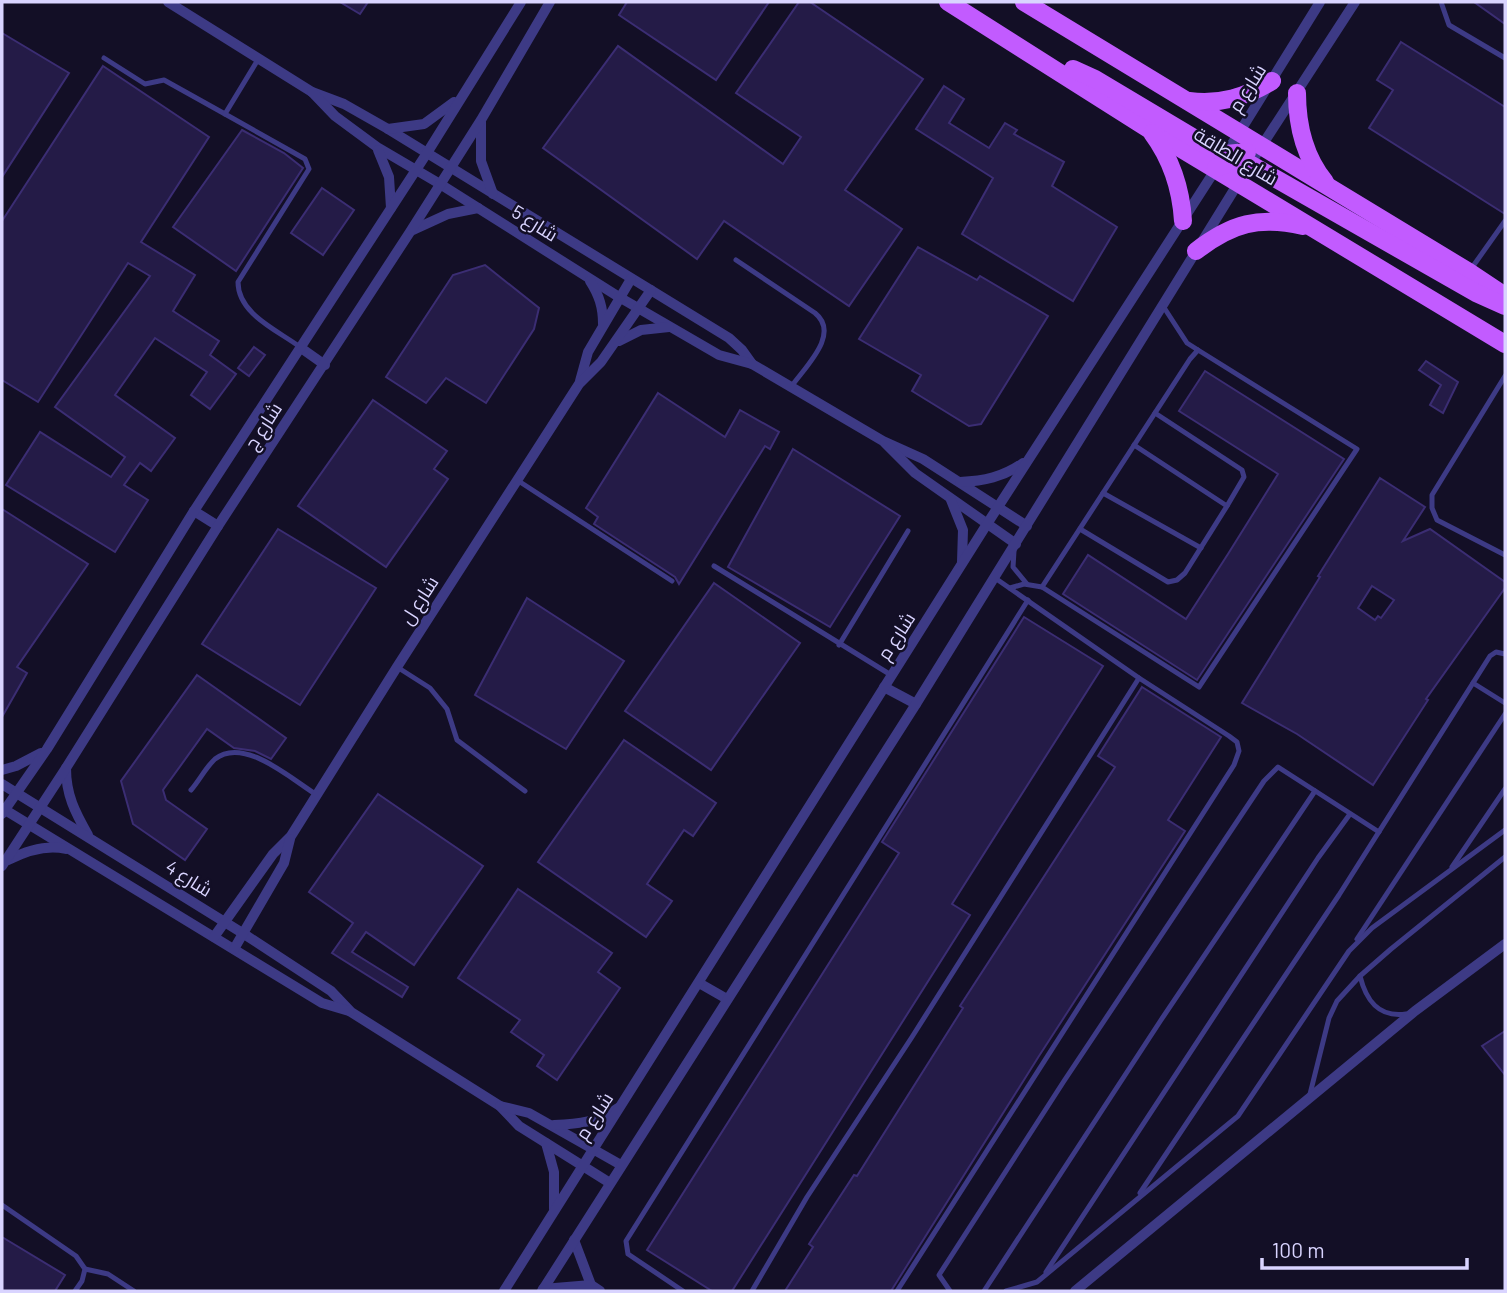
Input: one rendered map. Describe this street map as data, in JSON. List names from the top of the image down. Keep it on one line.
{"streets":{"main road":["شارع الطاقة"],"street":["شارع م","شارع 5","شارع ج","شارع ل","شارع 4"]},"crossings":[["شارع م","شارع الطاقة"],["شارع م","شارع 5"],["شارع م","شارع 4"],["شارع 5","شارع ج"],["شارع 5","شارع ل"],["شارع ج","شارع 4"],["شارع ل","شارع 4"]],"scale_bar":"100 m"}
